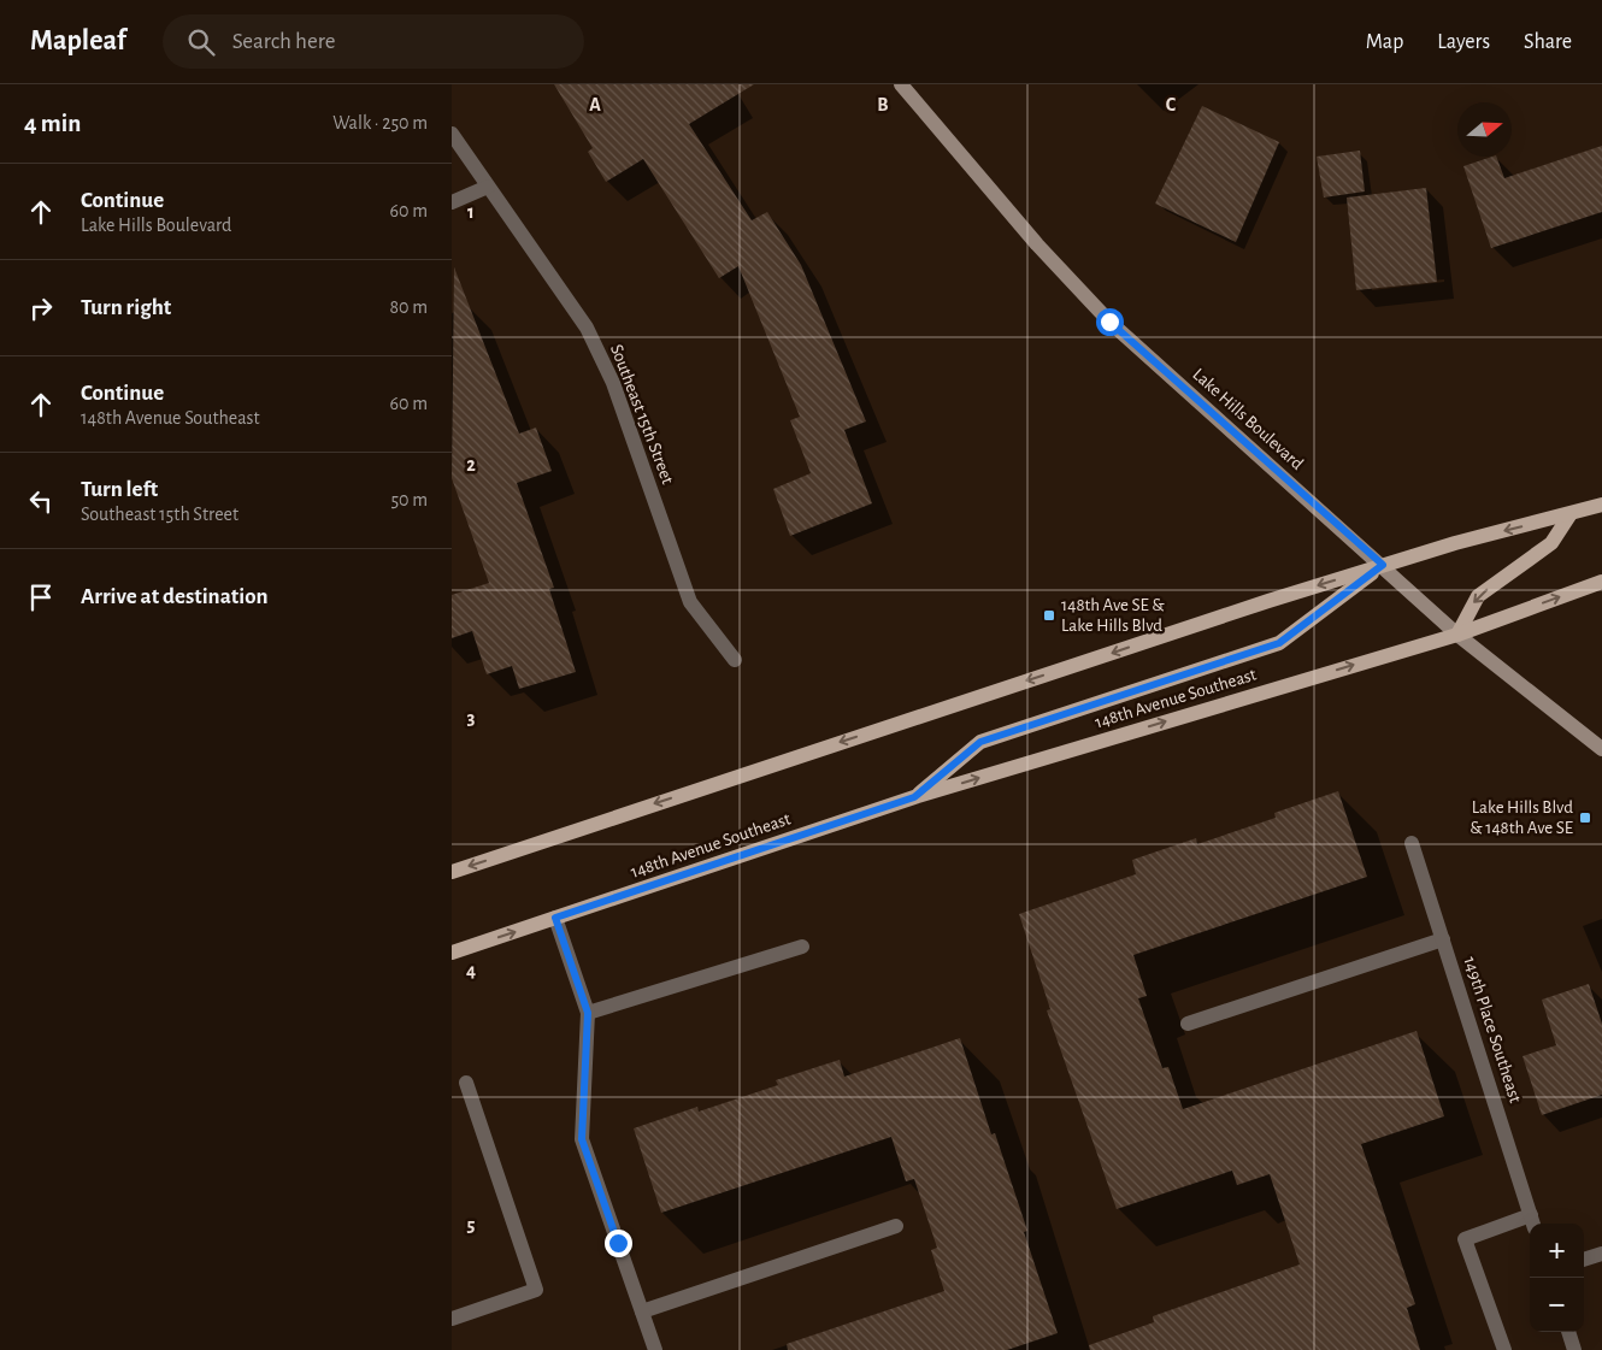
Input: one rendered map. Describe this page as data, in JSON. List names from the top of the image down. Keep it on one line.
{"streets":{"main road":["148th Avenue Southeast"],"street":["Southeast 15th Street","Lake Hills Boulevard","149th Place Southeast"]},"crossings":[["Lake Hills Boulevard","148th Avenue Southeast"]],"places":{"transit":["148th Ave SE & Lake Hills Blvd","Lake Hills Blvd & 148th Ave SE"]},"north":"right","page":{"header":"Mapleaf","search":"Search here","nav":["Map","Layers","Share"],"heading":["4 min","Walk · 250 m"],"list":[["Continue","Lake Hills Boulevard","60 m"],["Turn right","80 m"],["Continue","148th Avenue Southeast","60 m"],["Turn left","Southeast 15th Street","50 m"],"Arrive at destination"],"map_buttons":["+","−"]},"grid":{"columns":["A","B","C"],"rows":["1","2","3","4","5"]}}
